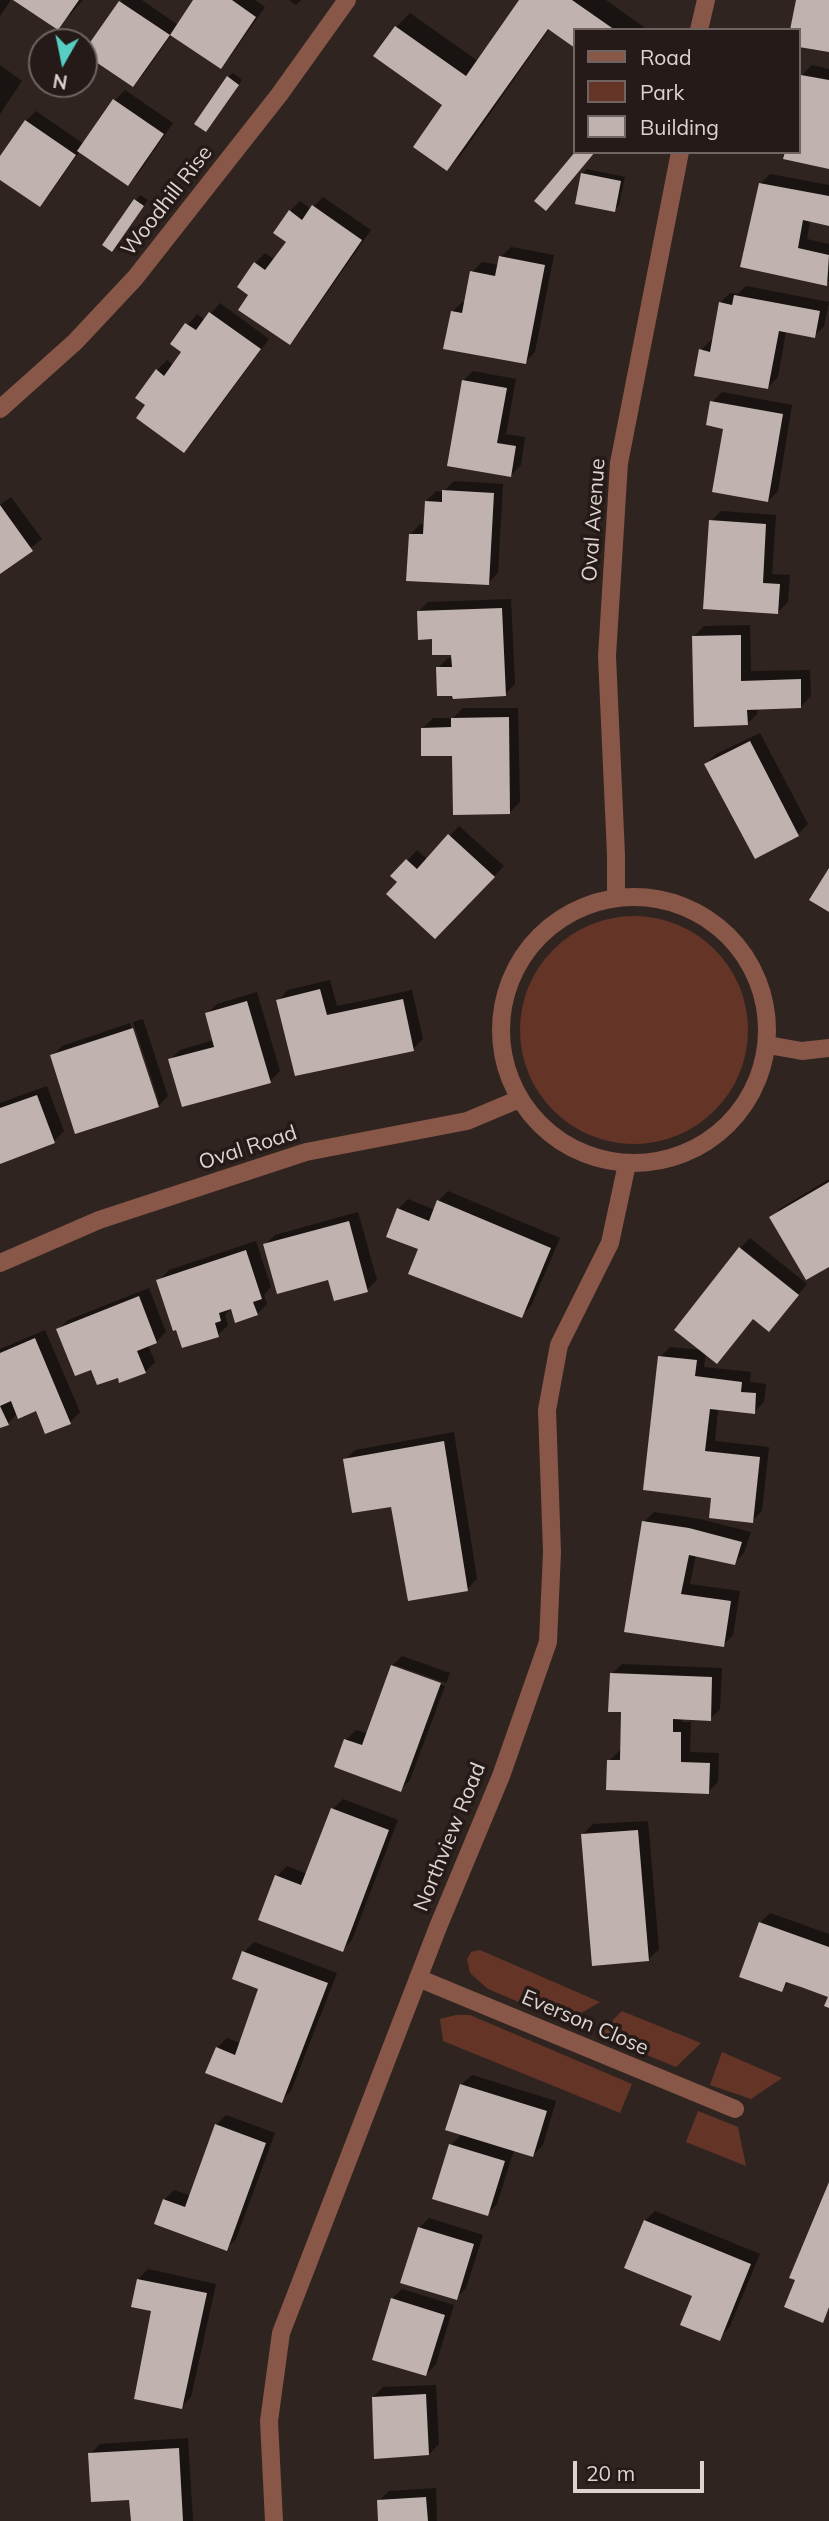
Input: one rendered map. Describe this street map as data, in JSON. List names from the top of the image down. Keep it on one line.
{"streets":{"street":["Woodhill Rise","Oval Avenue","Oval Road","Northview Road","Everson Close"]},"crossings":[["Northview Road","Everson Close"]],"legend":["Road","Park","Building"],"scale_bar":"20 m","north":"bottom"}
